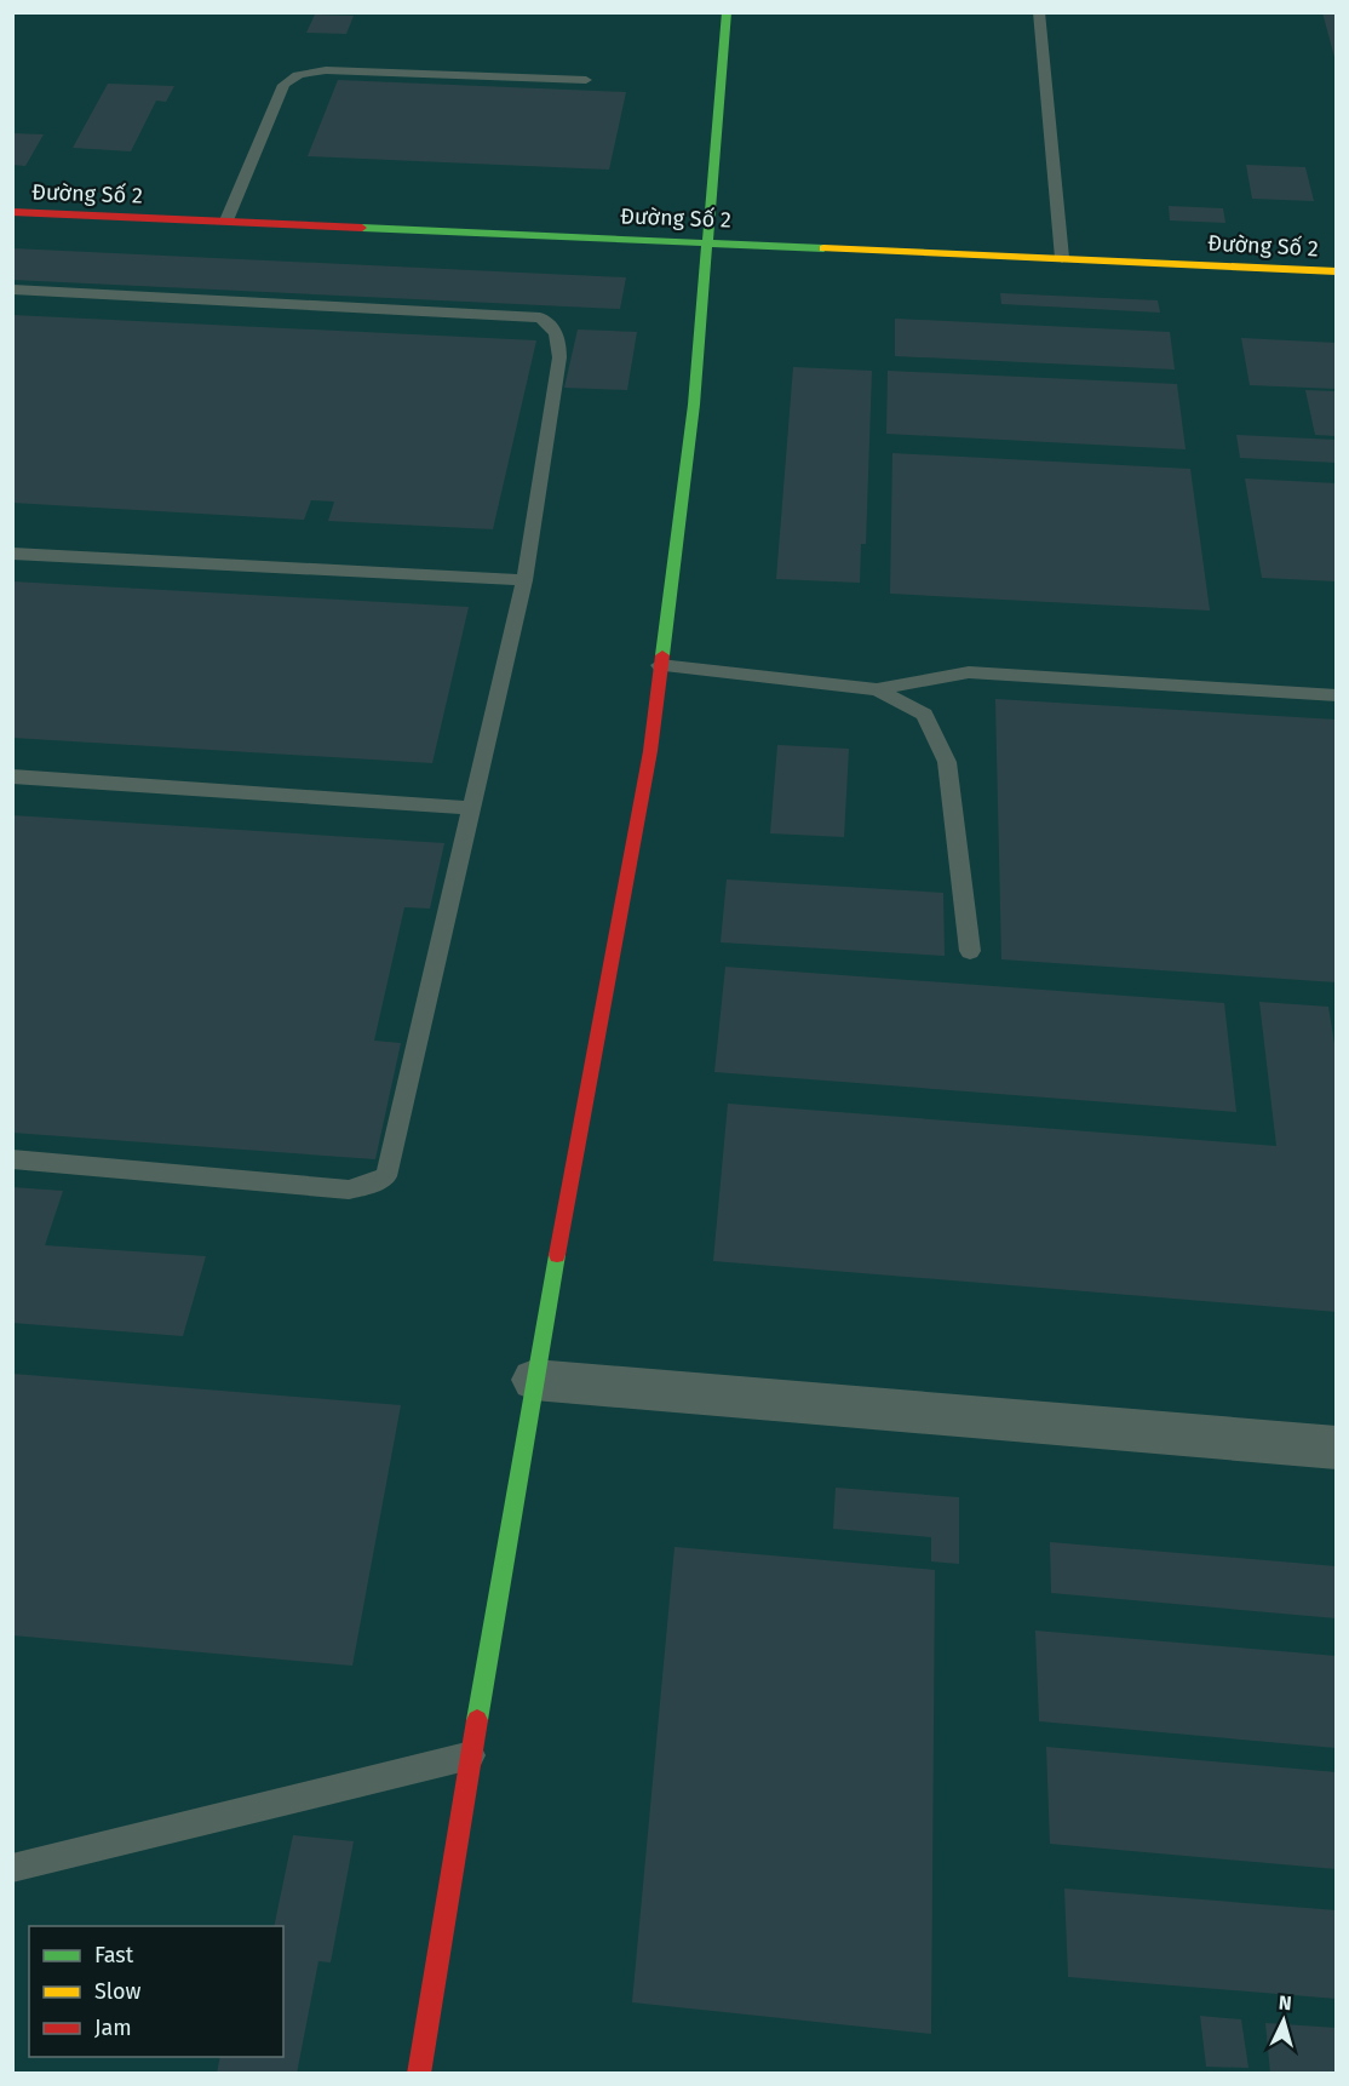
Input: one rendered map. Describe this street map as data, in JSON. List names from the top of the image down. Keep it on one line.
{"streets":{"street":["Đường Số 2"]},"legend":["Fast","Slow","Jam"],"north":"top"}
